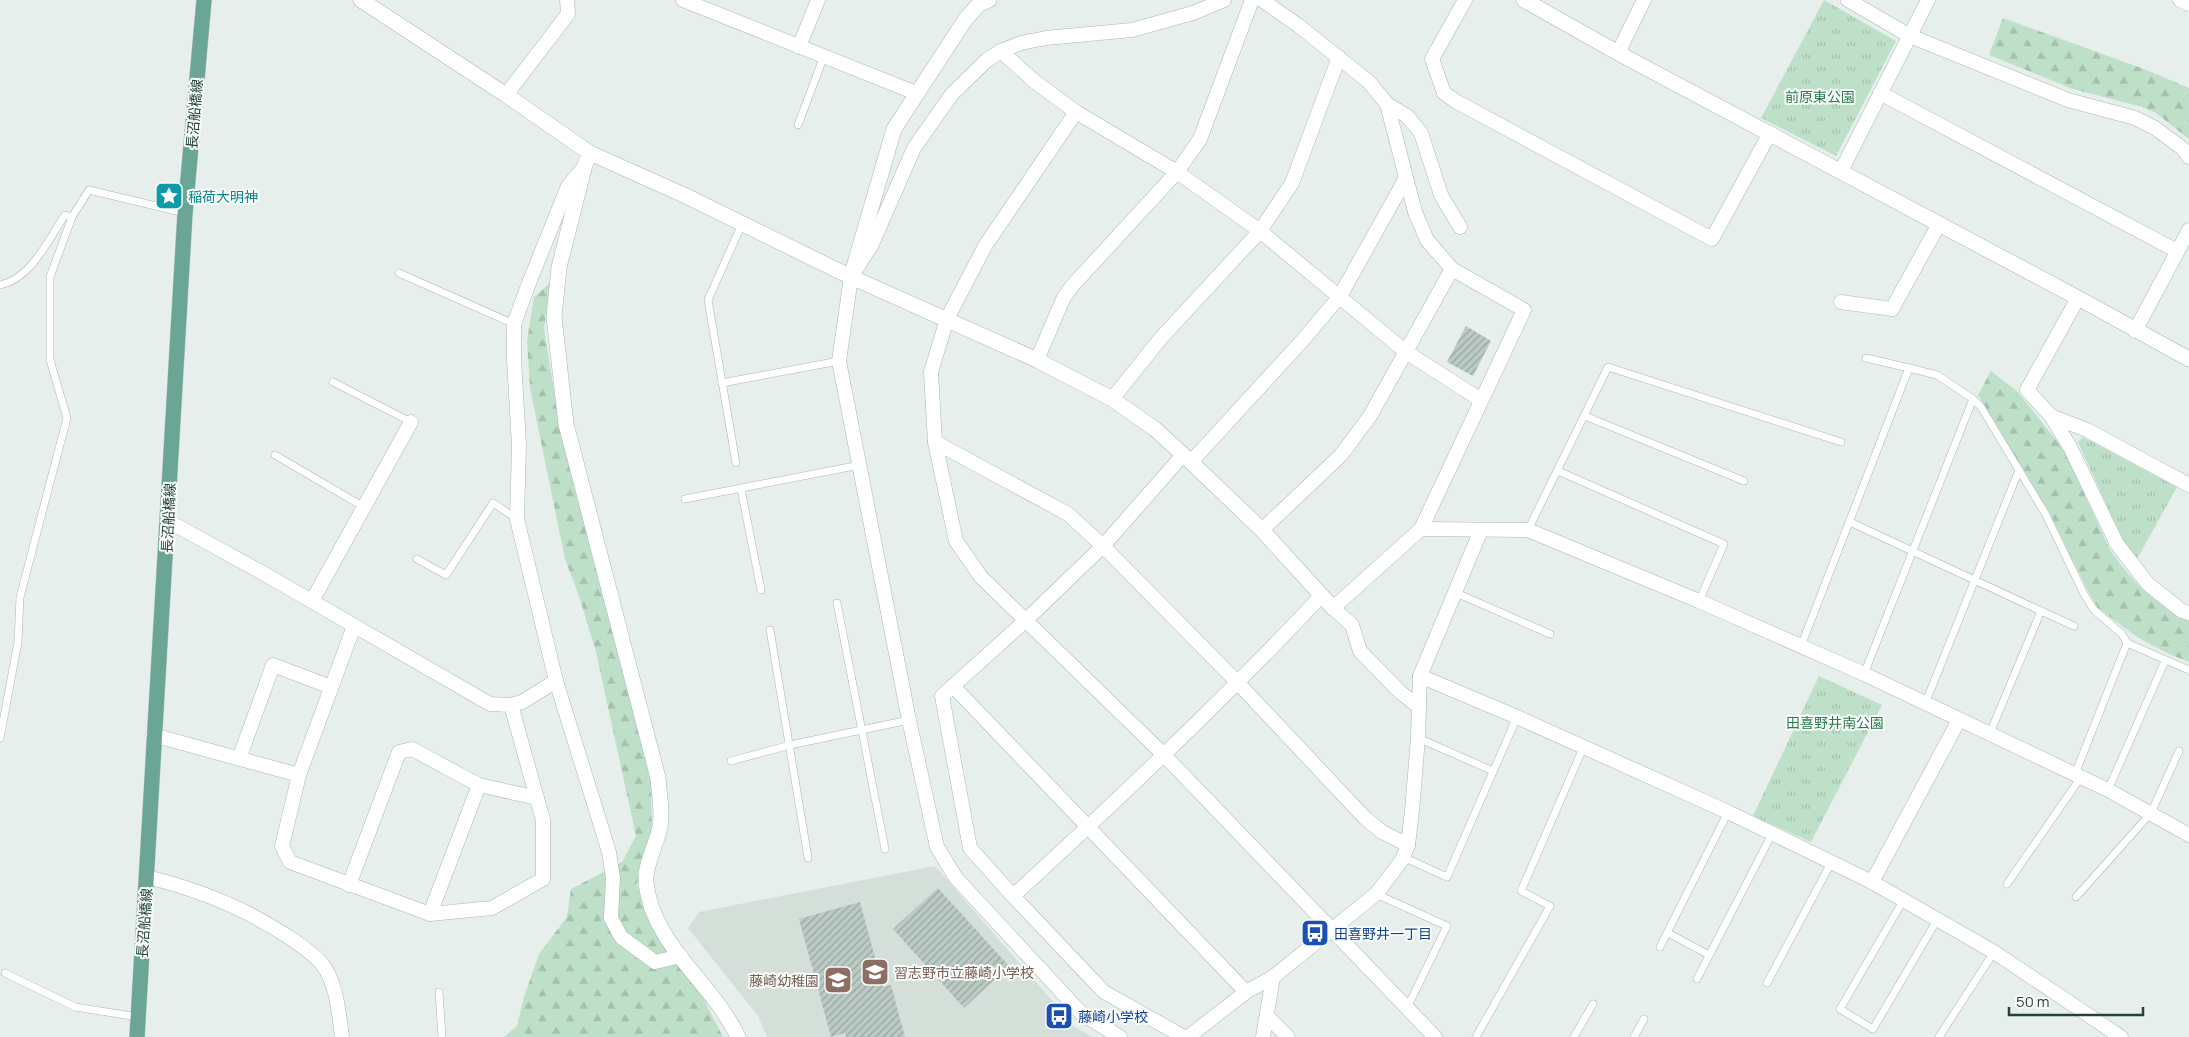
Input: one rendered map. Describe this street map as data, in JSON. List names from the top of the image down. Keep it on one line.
{"streets":{"main road":["長沼船橋線"]},"parks":["前原東公園","田喜野井南公園"],"places":{"place":["稲荷大明神"],"bus stop":["田喜野井一丁目","藤崎小学校"],"school or university":["習志野市立藤崎小学校","藤崎幼稚園"]},"scale_bar":"50 m"}
